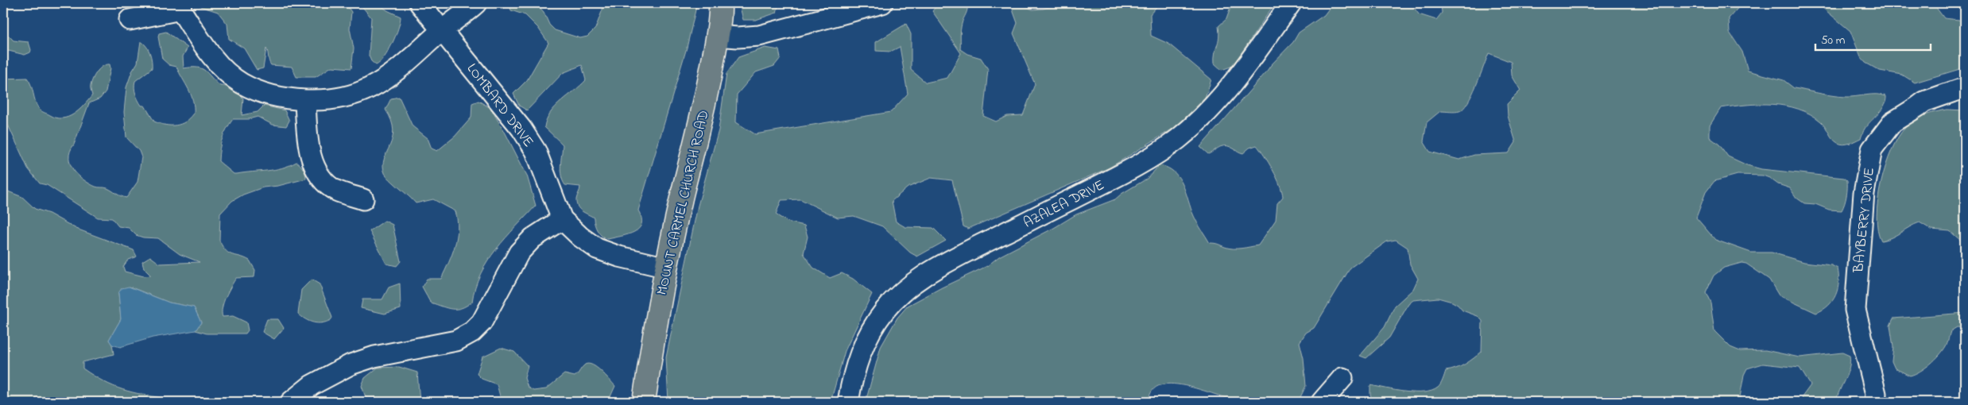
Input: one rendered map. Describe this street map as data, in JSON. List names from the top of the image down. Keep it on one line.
{"streets":{"main road":["MOUNT CARMEL CHURCH ROAD"],"street":["LOMBARD DRIVE","AZALEA DRIVE","BAYBERRY DRIVE"]},"scale_bar":"50 m"}
